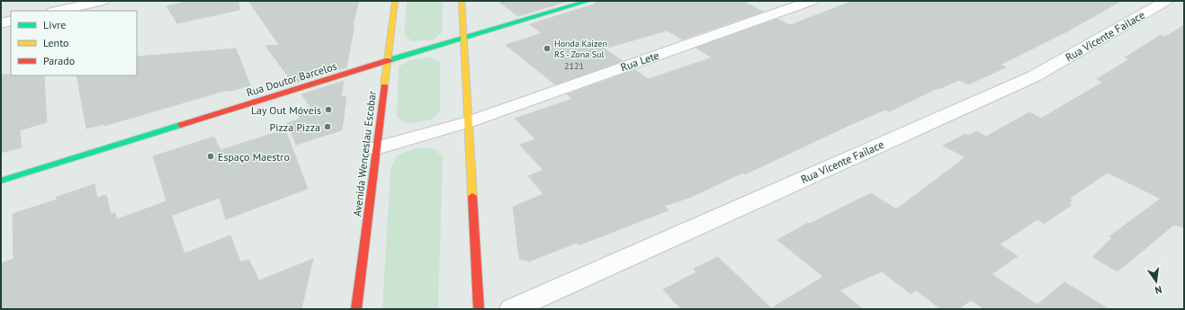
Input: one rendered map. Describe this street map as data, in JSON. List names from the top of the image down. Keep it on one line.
{"streets":{"main road":["Rua Doutor Barcelos","Avenida Wenceslau Escobar"],"street":["Rua Vicente Failace","Rua Lete"]},"crossings":[["Rua Lete","Avenida Wenceslau Escobar"],["Rua Doutor Barcelos","Avenida Wenceslau Escobar"]],"places":["Honda Kaizen RS - Zona Sul","Lay Out Móveis","Pizza Pizza","Espaço Maestro"],"house_numbers":["2121"],"legend":["Livre","Lento","Parado"],"north":"bottom"}
